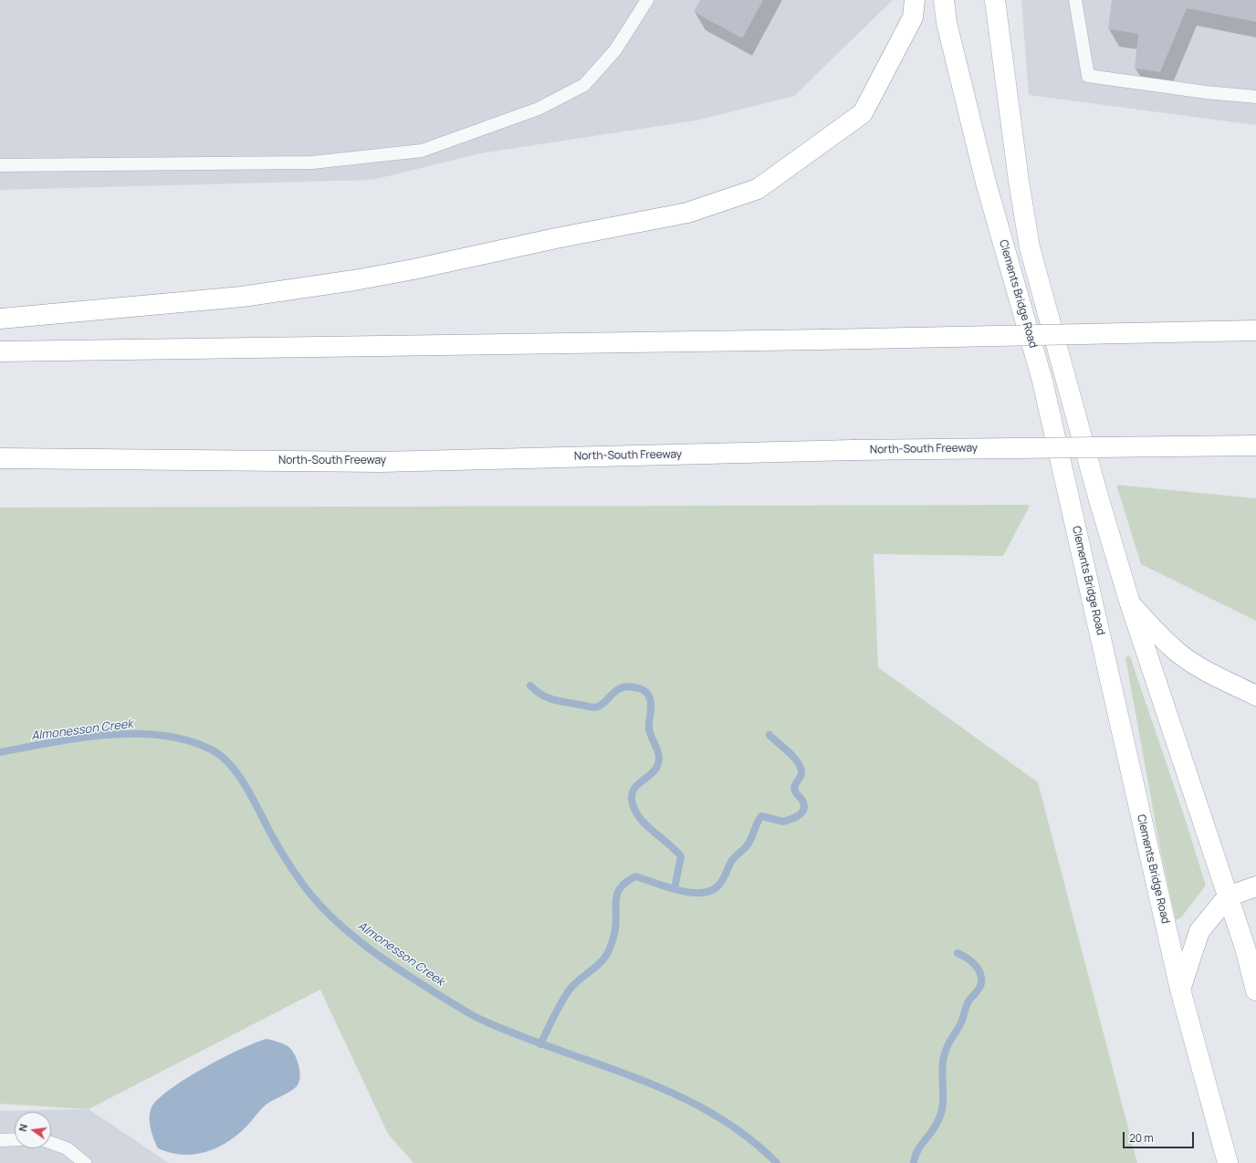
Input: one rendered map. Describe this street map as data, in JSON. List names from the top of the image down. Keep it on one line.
{"streets":{"main road":["Clements Bridge Road","North-South Freeway"]},"water":["Almonesson Creek"],"scale_bar":"20 m","north":"left"}
